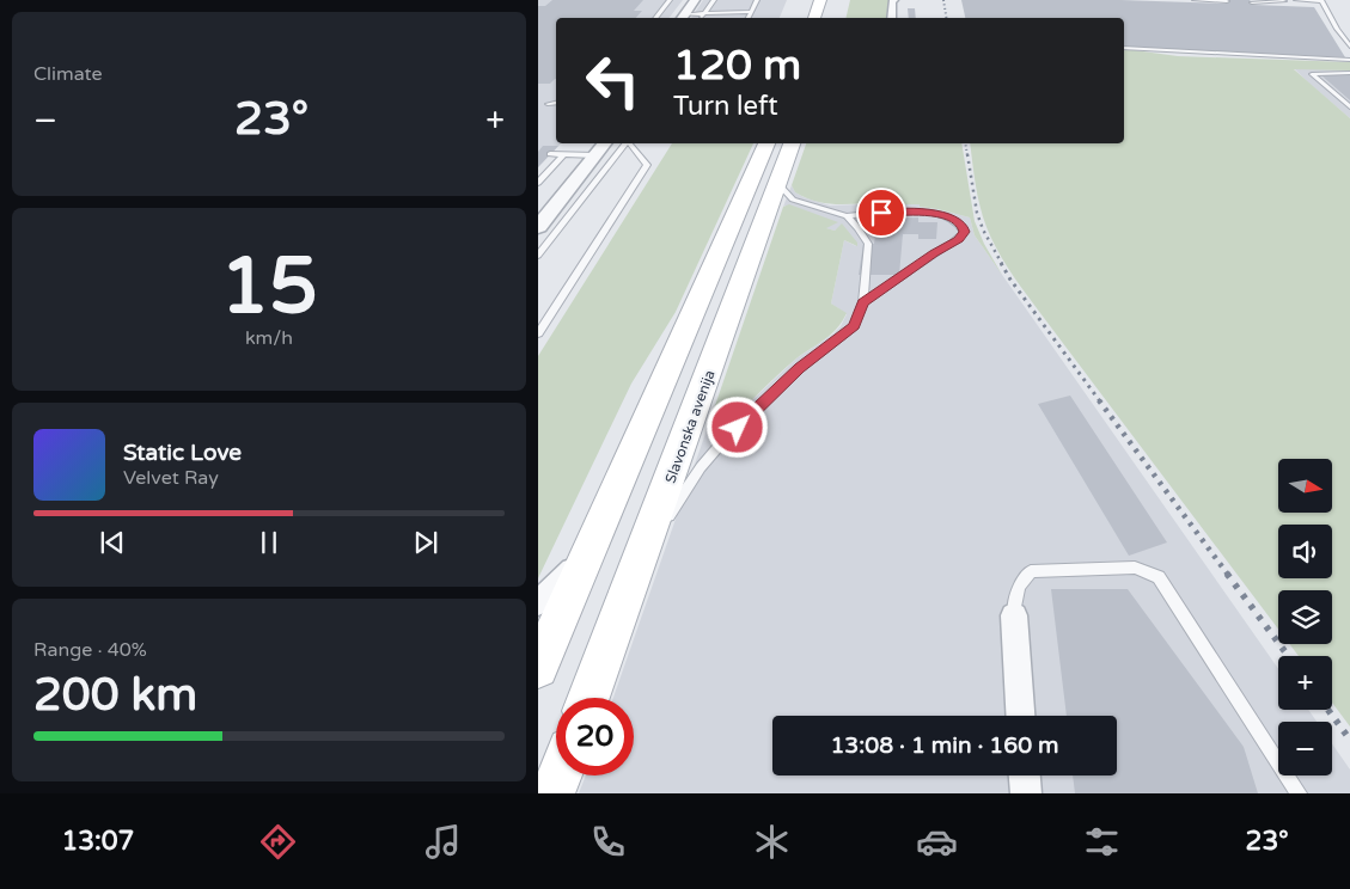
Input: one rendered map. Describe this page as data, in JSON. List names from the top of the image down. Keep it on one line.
{"streets":{"main road":["Slavonska avenija"]},"north":"right","page":{"tile":["Climate",["15","km/h"],["Range · 40%","200 km"]],"turn":["120 m","Turn left"],"heat":["−","23°","+"],"song":["Static Love","Velvet Ray"],"map_buttons":["+","−"],"limit":"20","trip":"13:08 · 1 min · 160 m","tabs":["13:07","23°"]}}
